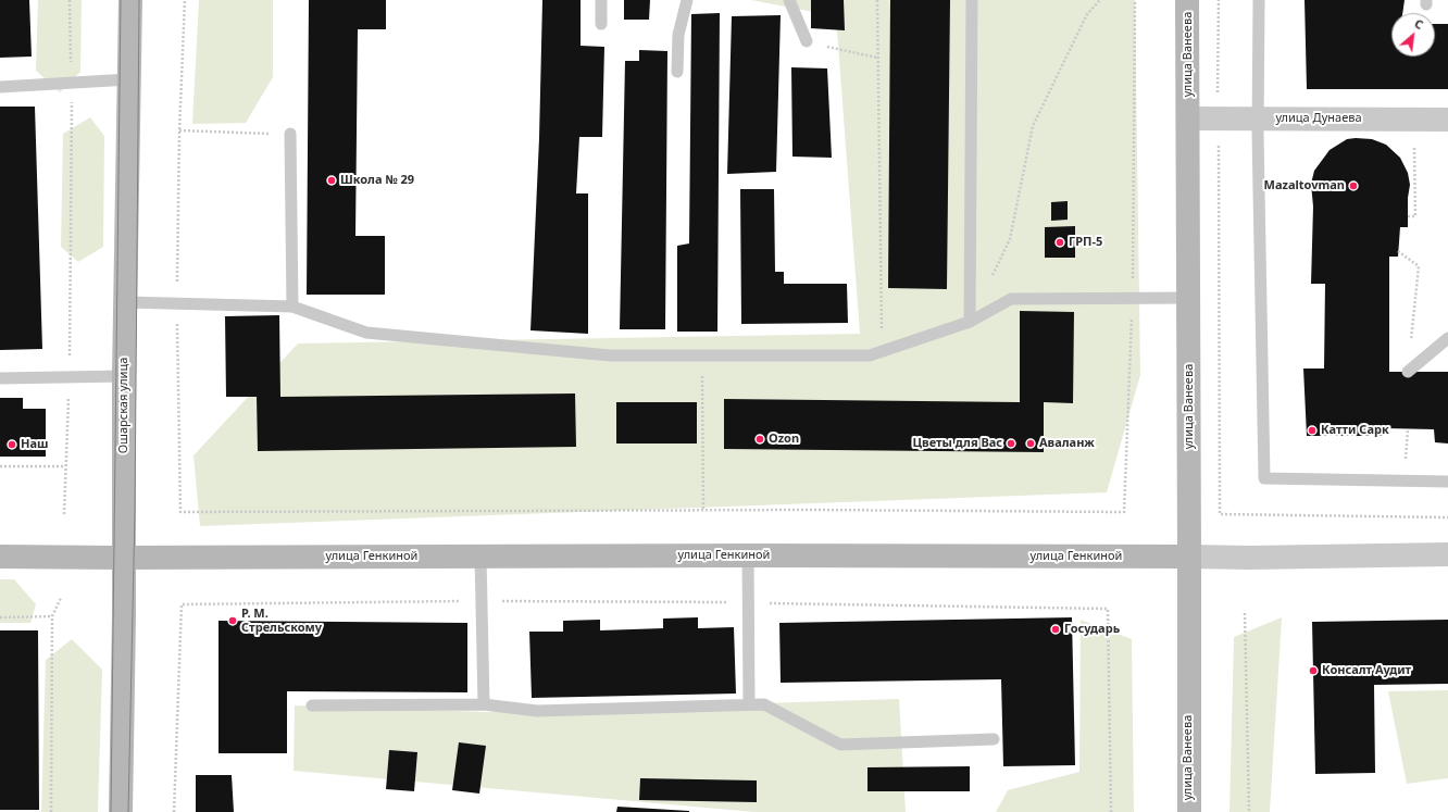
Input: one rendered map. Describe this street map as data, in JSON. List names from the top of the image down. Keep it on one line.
{"streets":{"street":["улица Ванеева","улица Дунаева","Ошарская улица","улица Генкиной"]},"crossings":[["улица Ванеева","улица Дунаева"],["улица Ванеева","улица Генкиной"],["Ошарская улица","улица Генкиной"]],"places":["Школа № 29","Mazaltovman","ГРП-5","Катти Сарк","Ozon","Цветы для Вас","Аваланж","Наш","Р. М. Стрельскому","Государь","Консалт Аудит"],"north":"top right"}
